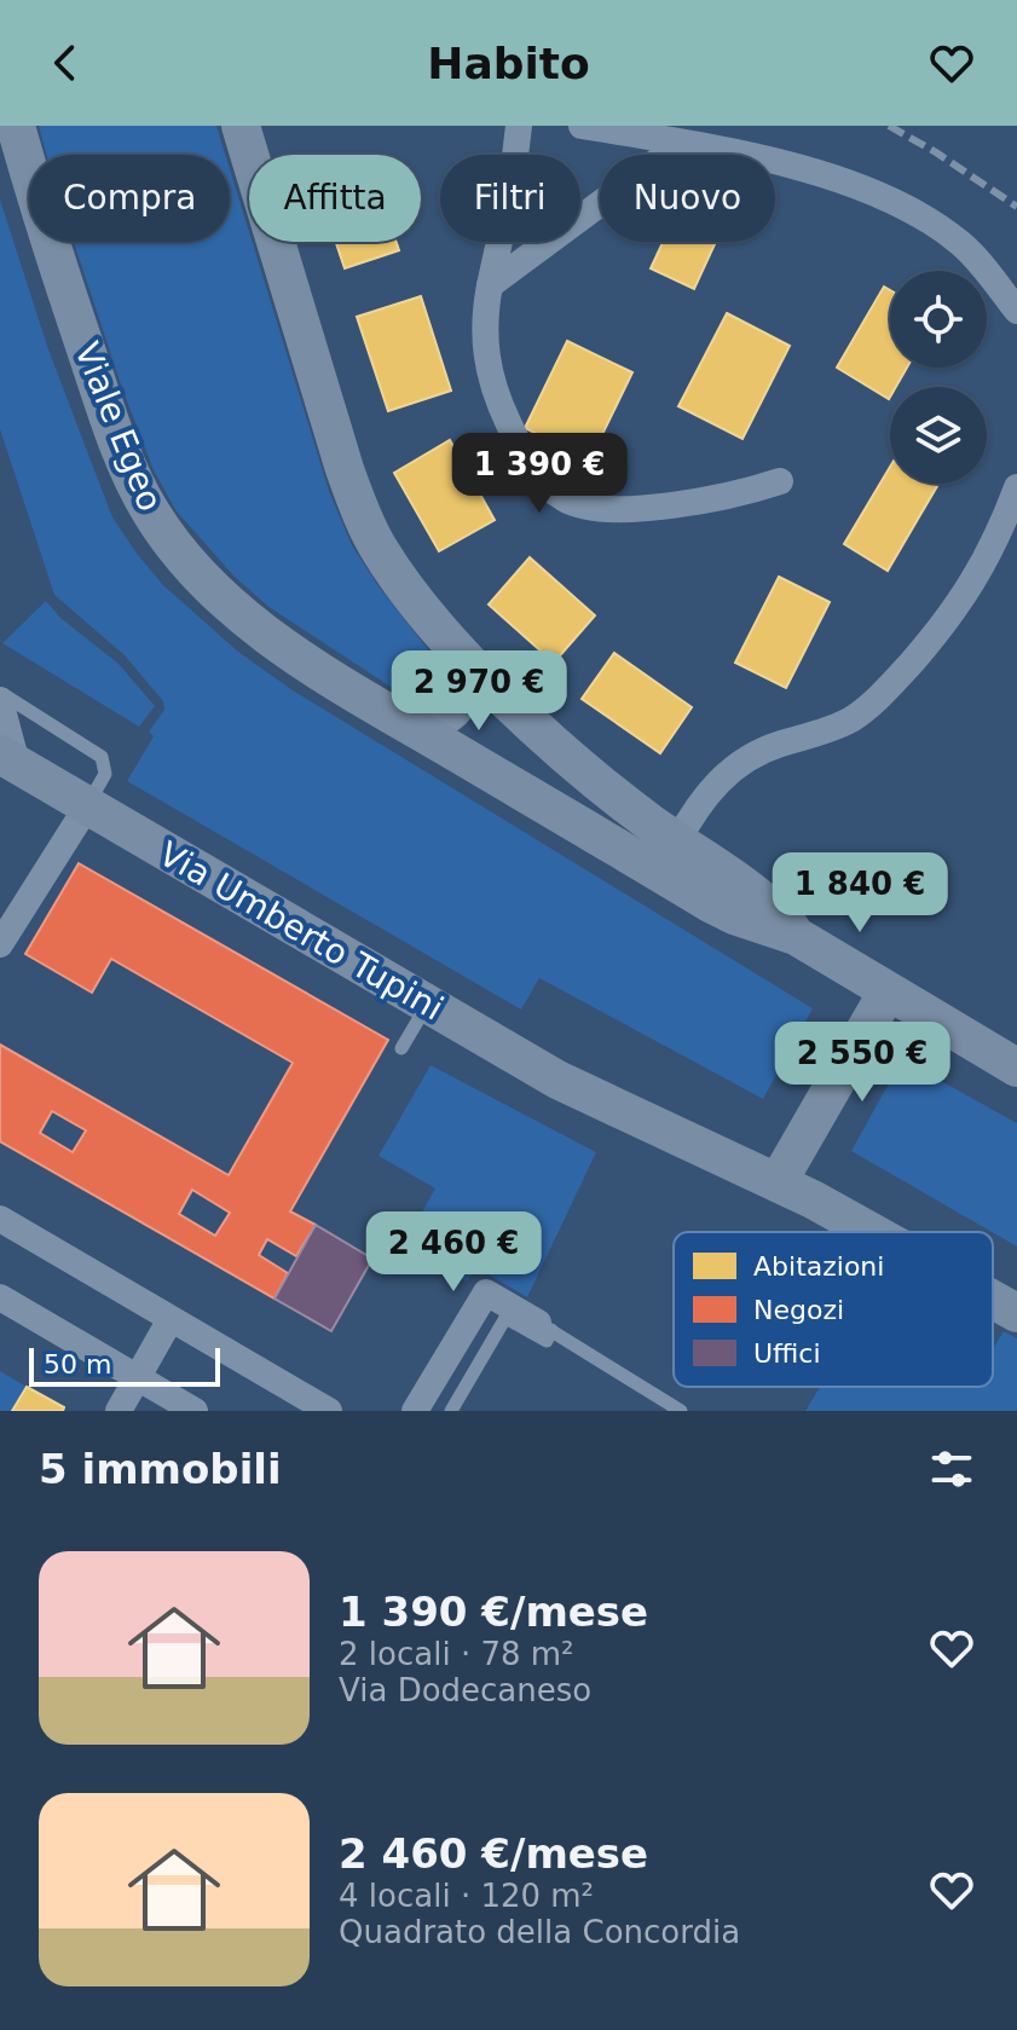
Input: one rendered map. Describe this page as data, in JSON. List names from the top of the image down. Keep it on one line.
{"streets":{"main road":["Viale Egeo","Via Umberto Tupini"]},"legend":["Abitazioni","Negozi","Uffici"],"scale_bar":"50 m","page":{"header":"Habito","chip":["Compra","Affitta","Filtri","Nuovo"],"price":["1 390 €","2 970 €","1 840 €","2 550 €","2 460 €"],"scale":"50 m","heading":"5 immobili","list":[{"name":"1 390 €/mese","note":"2 locali · 78 m² · Via Dodecaneso"},{"name":"2 460 €/mese","note":"4 locali · 120 m² · Quadrato della Concordia"}]}}
